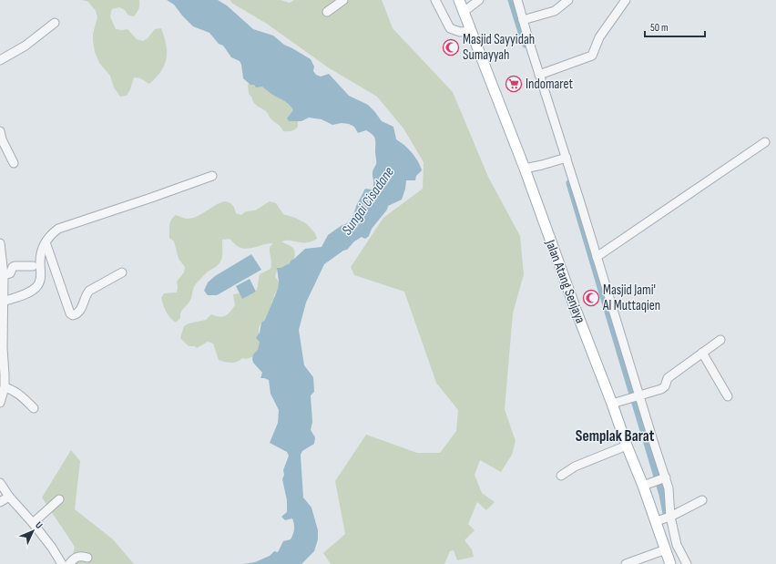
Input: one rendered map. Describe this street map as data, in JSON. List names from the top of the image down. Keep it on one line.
{"streets":{"main road":["Jalan Atang Senjaya"]},"districts":["Semplak Barat"],"water":["Sungai Cisadane"],"places":{"mosque":["Masjid Sayyidah Sumayyah","Masjid Jami' Al Muttaqien"],"supermarket":["Indomaret"]},"scale_bar":"50 m","north":"top right"}
